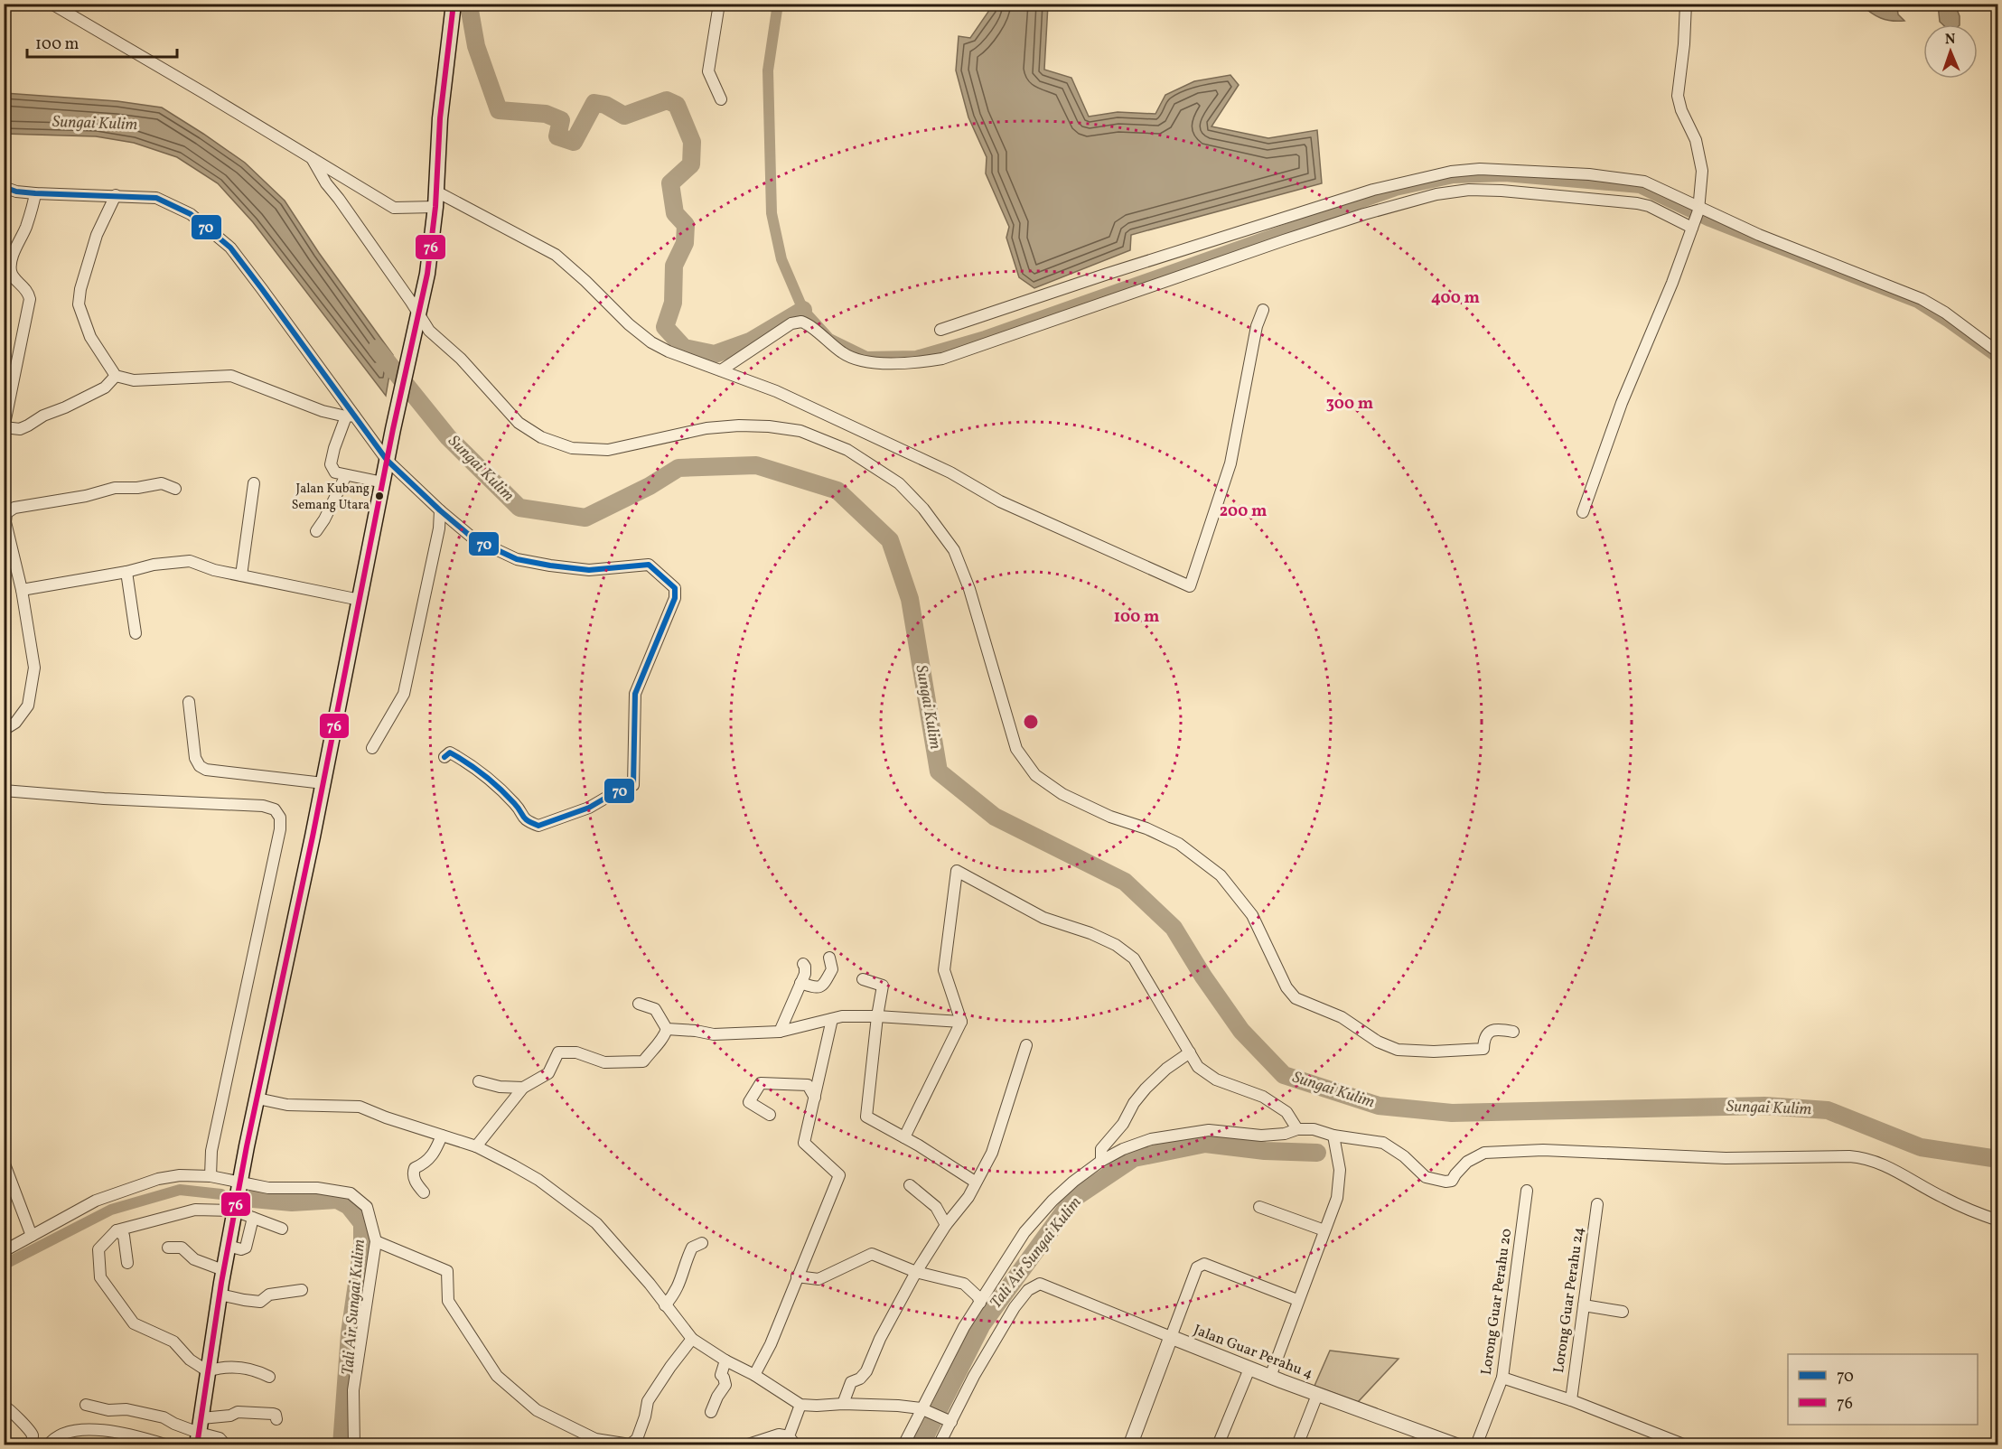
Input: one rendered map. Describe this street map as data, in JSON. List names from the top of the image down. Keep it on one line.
{"streets":{"street":["Lorong Guar Perahu 24","Lorong Guar Perahu 20","Jalan Guar Perahu 4"]},"water":["Sungai Kulim","Tali Air Sungai Kulim"],"places":["Jalan Kubang Semang Utara"],"lines":["transit line 76","transit line 70"],"legend":["70","76"],"scale_bar":"100 m","north":"top","rings":["400 m","300 m","200 m","100 m"]}
